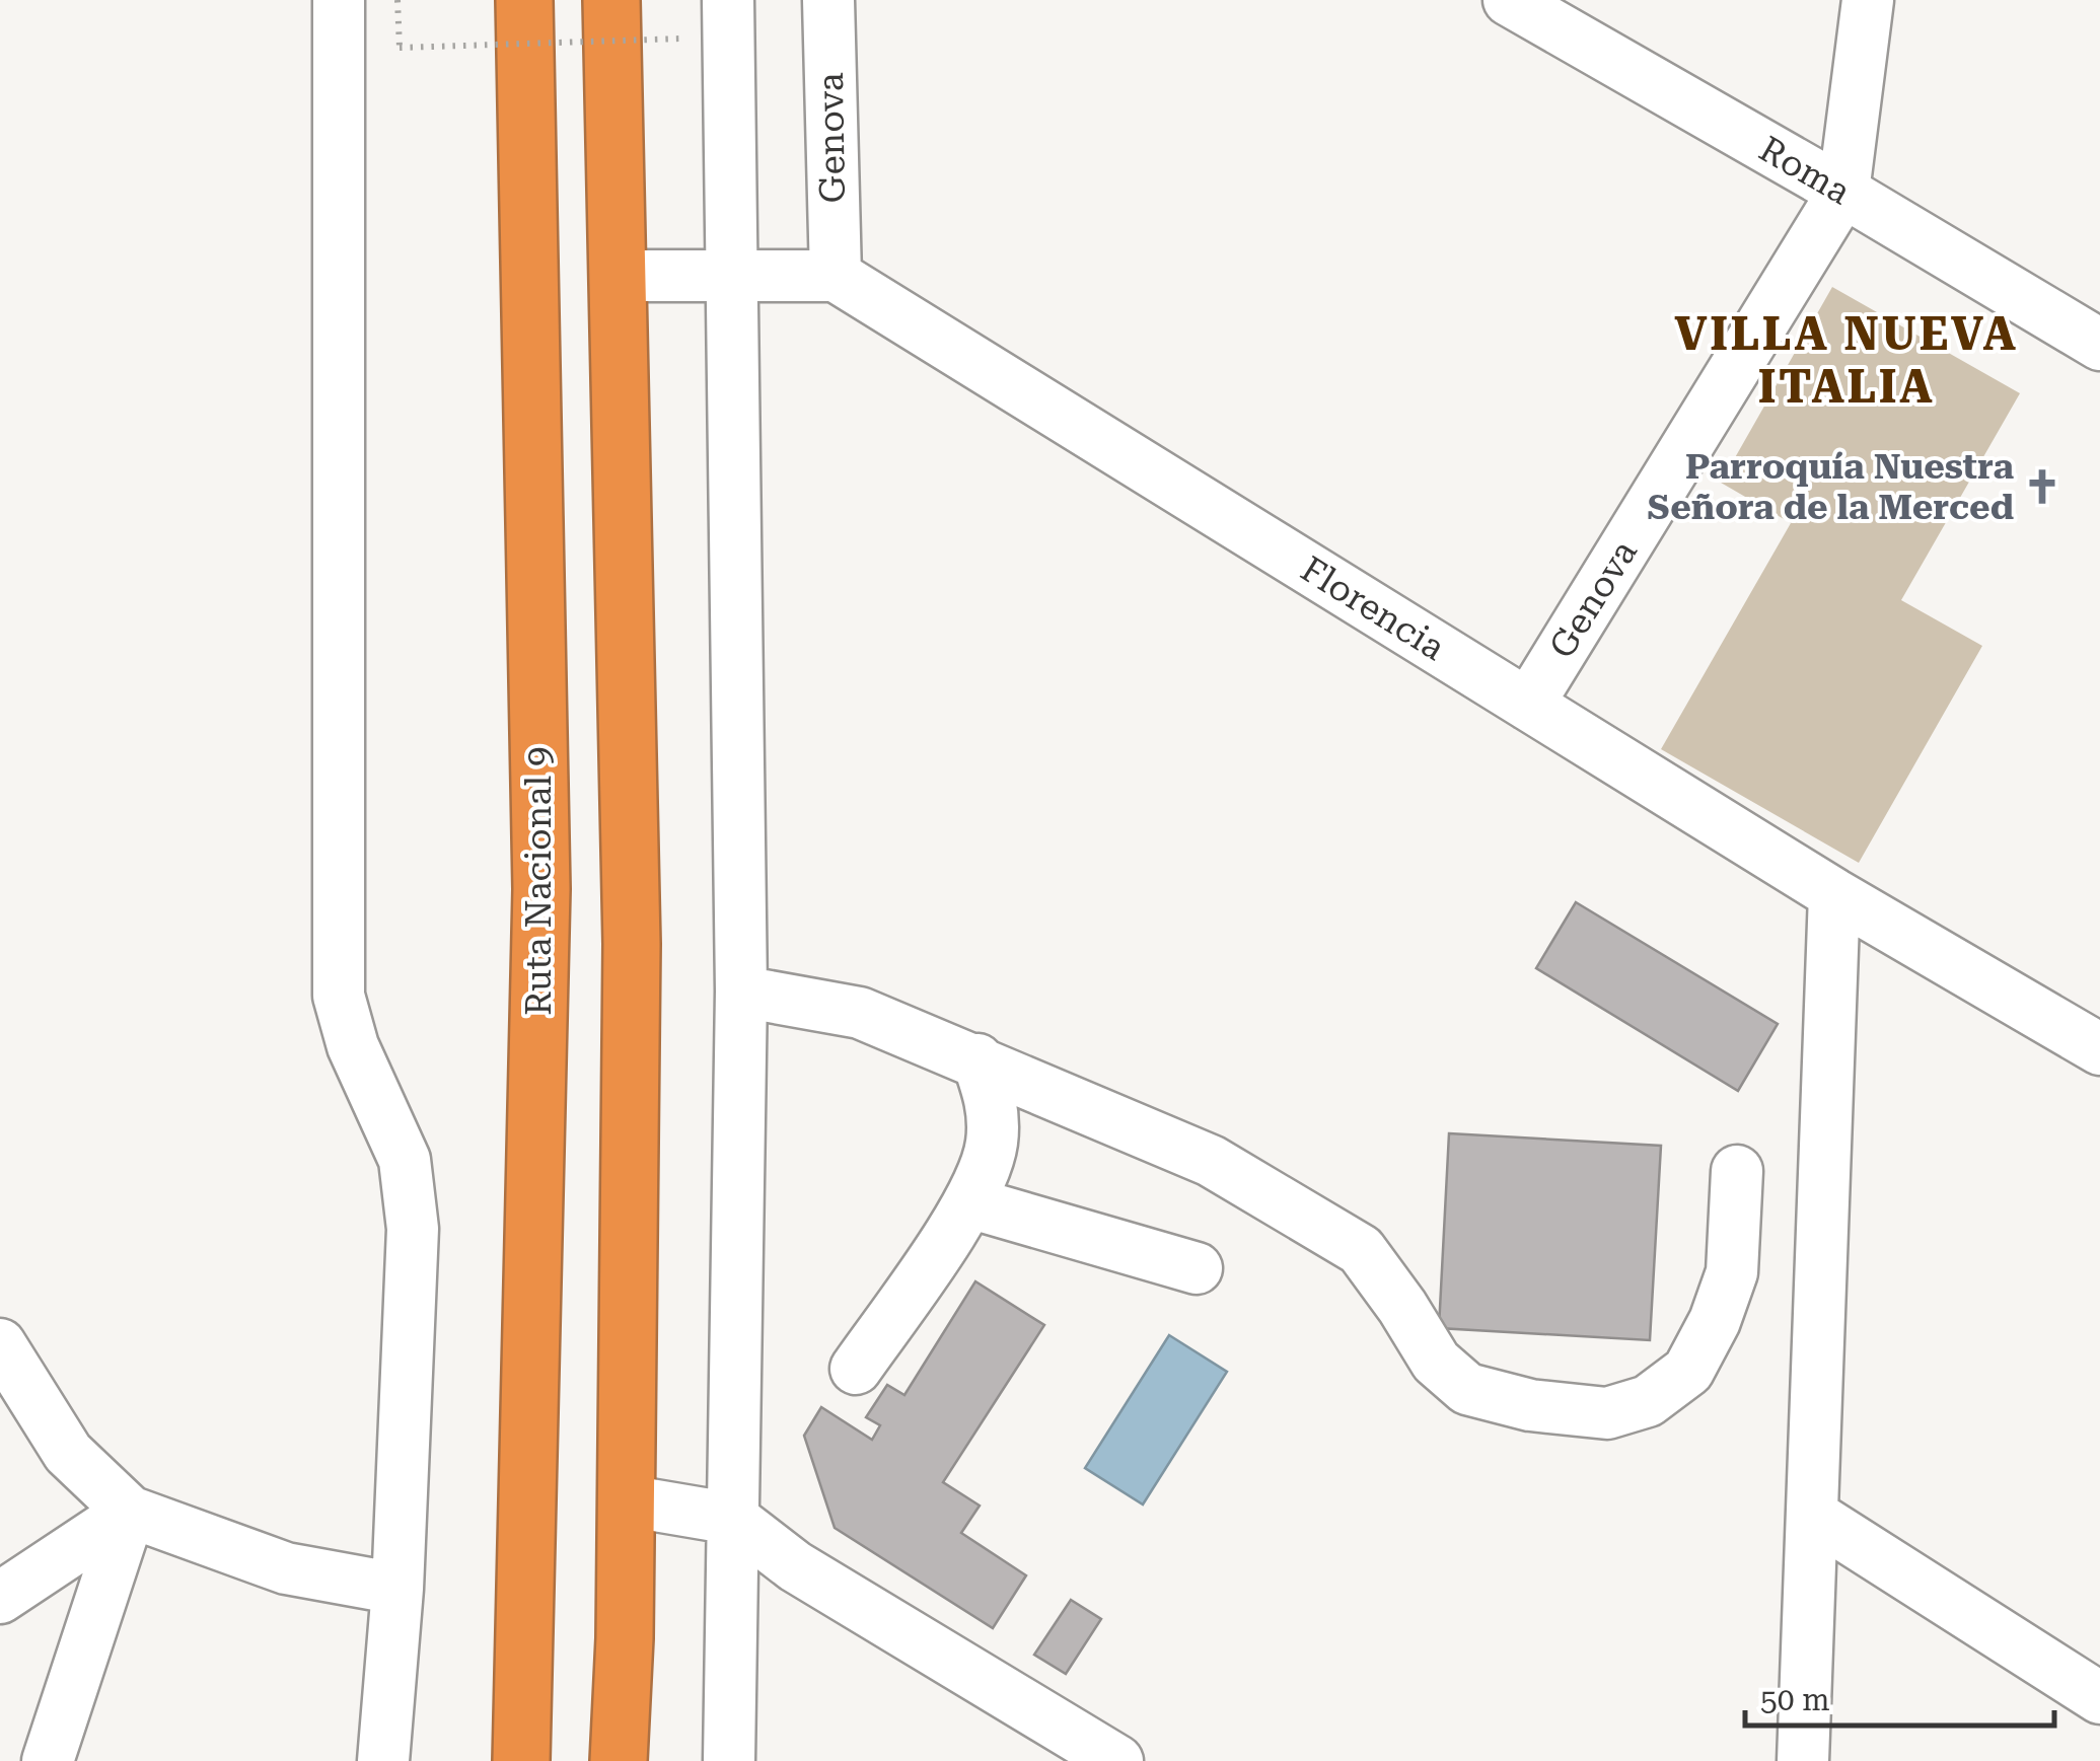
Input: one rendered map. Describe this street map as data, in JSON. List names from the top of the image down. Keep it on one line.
{"streets":{"highway":["Ruta Nacional 9"],"street":["Genova","Roma","Florencia"]},"crossings":[["Genova","Roma"],["Genova","Florencia"]],"districts":["VILLA NUEVA ITALIA"],"places":{"church":["Parroquía Nuestra Señora de la Merced"]},"scale_bar":"50 m"}
